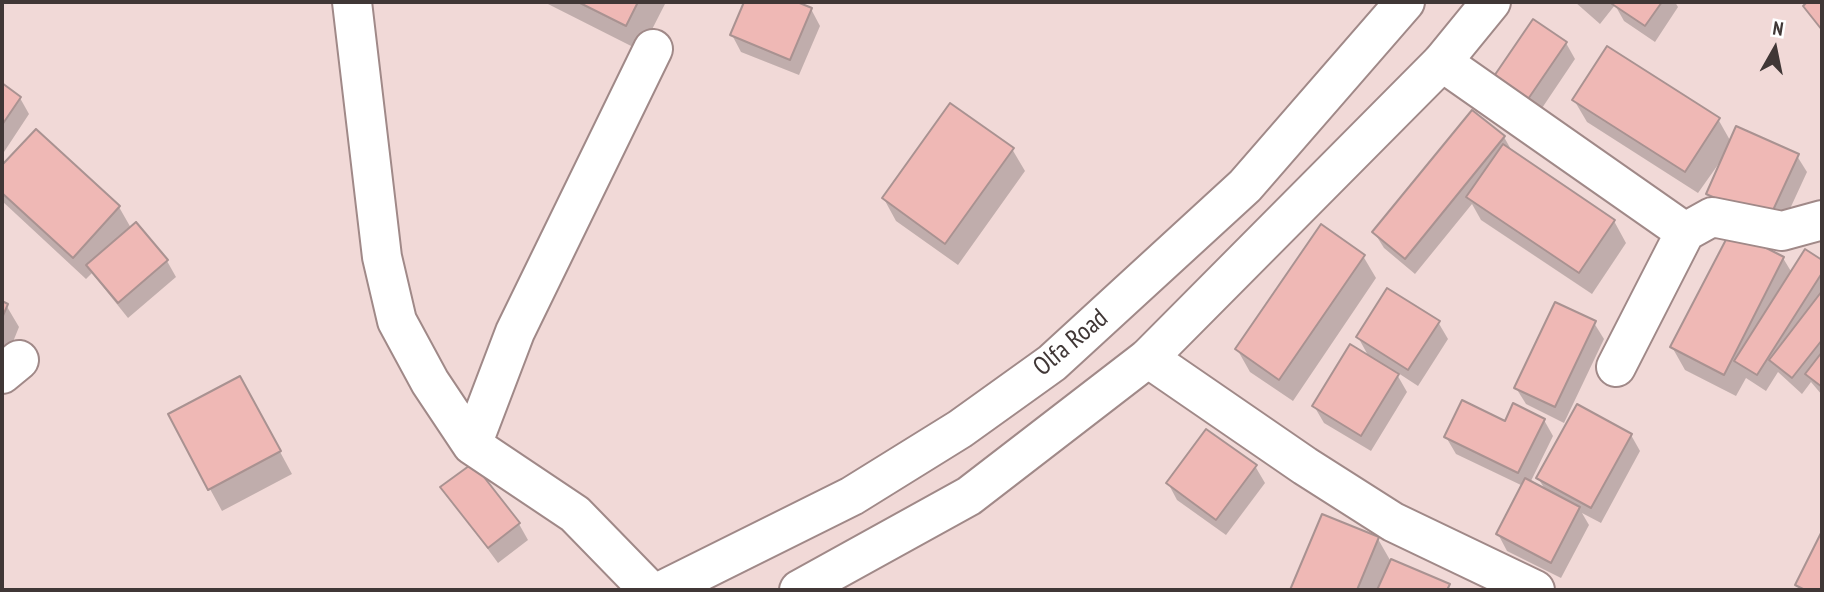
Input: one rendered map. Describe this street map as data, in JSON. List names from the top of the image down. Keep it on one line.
{"streets":{"street":["Olfa Road"]},"north":"top"}
